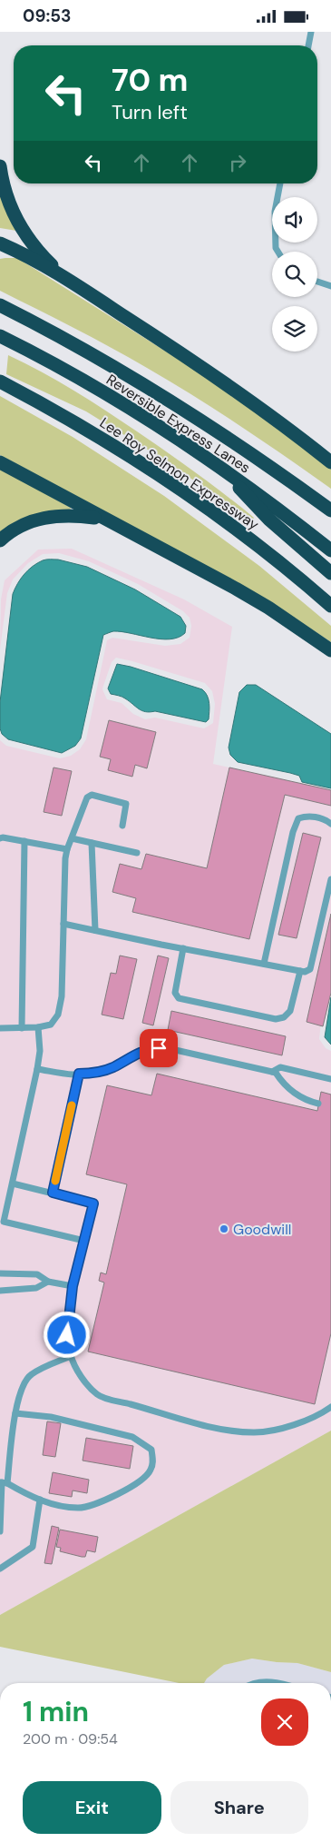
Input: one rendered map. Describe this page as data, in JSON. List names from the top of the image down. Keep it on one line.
{"streets":{"highway":["Reversible Express Lanes","Lee Roy Selmon Expressway"]},"places":["Goodwill"],"page":{"status":"09:53","turn":["70 m","Turn left"],"heading":["1 min","200 m · 09:54"],"buttons":["Exit","Share"]}}
